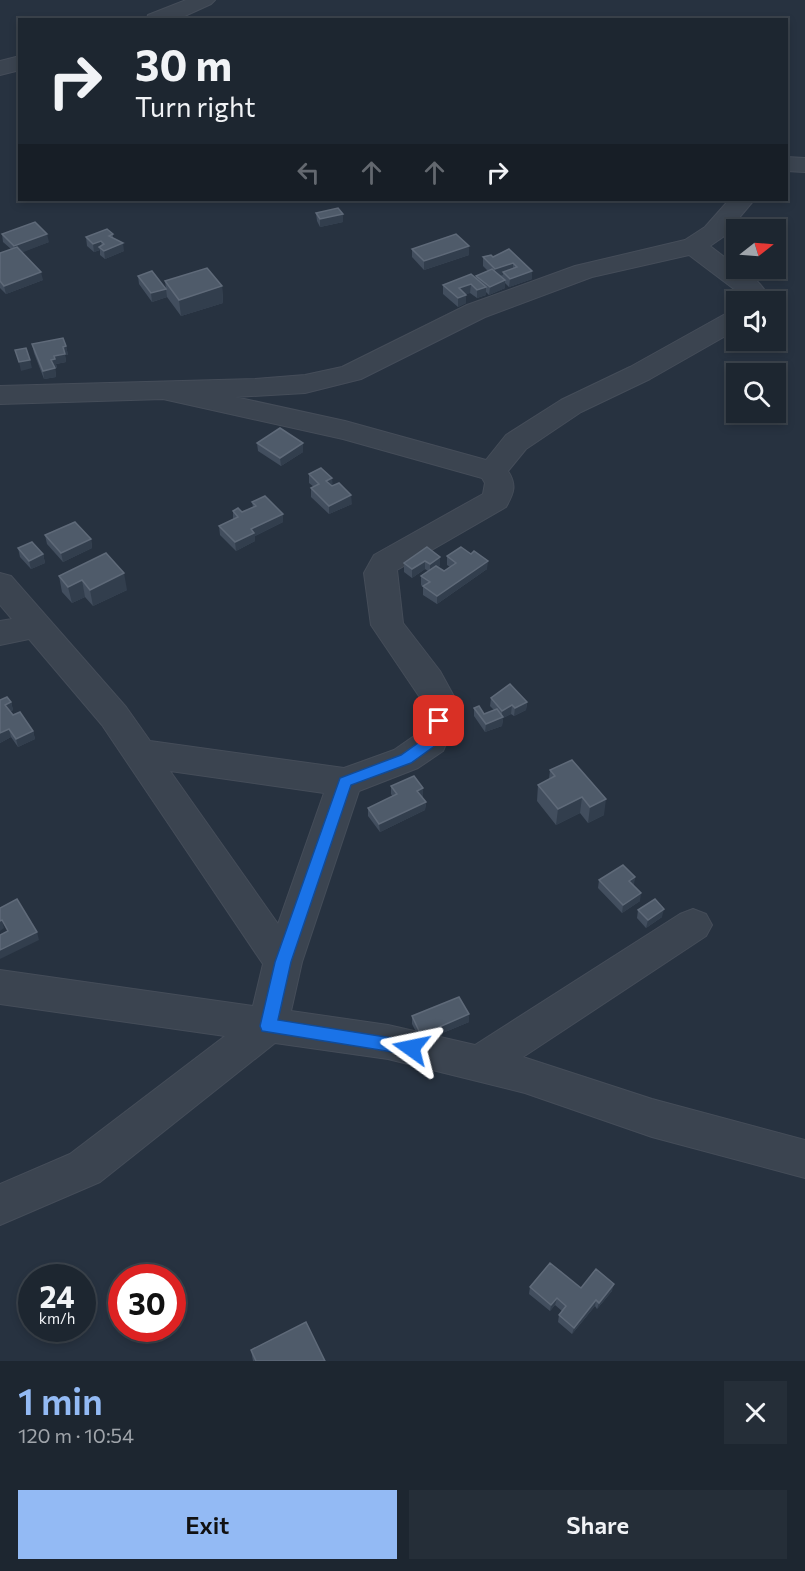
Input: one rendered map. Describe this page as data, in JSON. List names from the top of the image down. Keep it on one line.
{"north":"right","page":{"turn":["30 m","Turn right"],"speed":"24 km/h","limit":"30","heading":["1 min","120 m · 10:54"],"buttons":["Exit","Share"]}}
